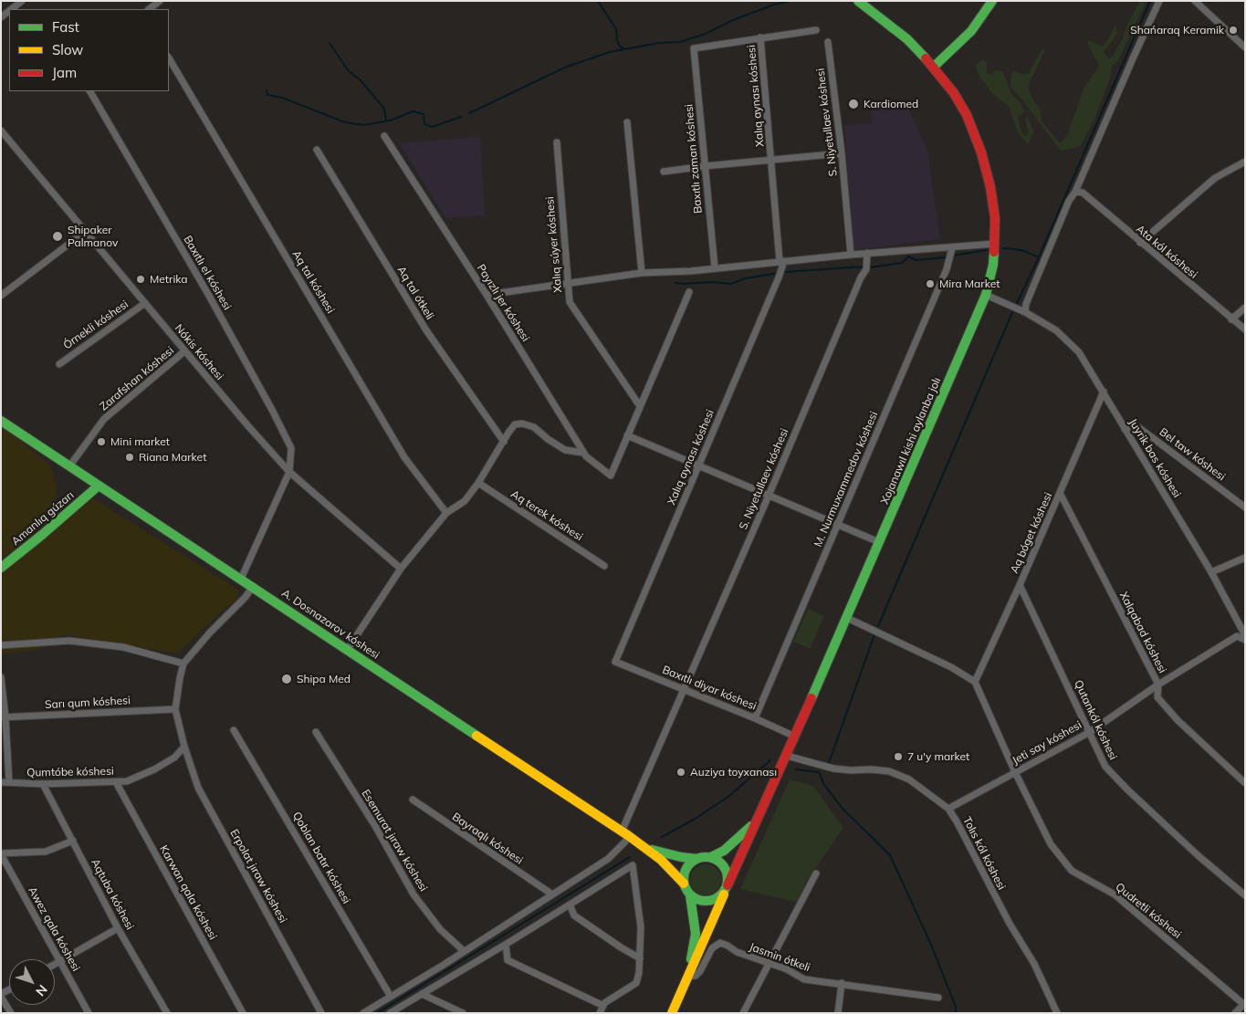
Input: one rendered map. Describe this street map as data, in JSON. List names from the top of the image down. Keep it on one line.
{"streets":{"main road":["Xojanawıl kishi aylanba jolı","Amanlıq gúzarı","A. Dosnazarov kóshesi"],"street":["Xalıq aynası kóshesi","S. Niyetullaev kóshesi","Baxıtlı zaman kóshesi","Xalıq súyer kóshesi","Ata kól kóshesi","Baxıtlı el kóshesi","Aq tal kóshesi","Aq tal ótkeli","Payızlı jer kóshesi","Órnekli kóshesi","Nókis kóshesi","Zarafshan kóshesi","Bel taw kóshesi","Juyrik bas kóshesi","M. Nurmuxammedov kóshesi","Aq terek kóshesi","Aq bóget kóshesi","Xalqabad kóshesi","Baxıtlı diyar kóshesi","Sarı qum kóshesi","Qutankól kóshesi","Jeti say kóshesi","Qumtóbe kóshesi","Bayraqlı kóshesi","Esemurat jıraw kóshesi","Tolıs kól kóshesi","Qoblan batır kóshesi","Erpolat jıraw kóshesi","Karwan qala kóshesi","Aqtuba kóshesi","Qudretli kóshesi","Awez qala kóshesi","Jasmin ótkeli"]},"crossings":[["Xalıq aynası kóshesi","Baxıtlı zaman kóshesi"],["Xalıq aynası kóshesi","Baxıtlı diyar kóshesi"],["S. Niyetullaev kóshesi","A. Dosnazarov kóshesi"],["S. Niyetullaev kóshesi","Baxıtlı diyar kóshesi"],["S. Niyetullaev kóshesi","Bayraqlı kóshesi"],["S. Niyetullaev kóshesi","Esemurat jıraw kóshesi"],["S. Niyetullaev kóshesi","Qoblan batır kóshesi"],["Baxıtlı el kóshesi","Nókis kóshesi"],["Baxıtlı el kóshesi","A. Dosnazarov kóshesi"],["Órnekli kóshesi","Nókis kóshesi"],["Nókis kóshesi","Zarafshan kóshesi"],["Zarafshan kóshesi","A. Dosnazarov kóshesi"],["Xojanawıl kishi aylanba jolı","Juyrik bas kóshesi"],["Xojanawıl kishi aylanba jolı","Baxıtlı diyar kóshesi"],["Xojanawıl kishi aylanba jolı","Tolıs kól kóshesi"],["Xojanawıl kishi aylanba jolı","Jasmin ótkeli"],["Bel taw kóshesi","Juyrik bas kóshesi"],["Juyrik bas kóshesi","Aq bóget kóshesi"],["M. Nurmuxammedov kóshesi","Baxıtlı diyar kóshesi"],["Amanlıq gúzarı","A. Dosnazarov kóshesi"],["Aq bóget kóshesi","Xalqabad kóshesi"],["Aq bóget kóshesi","Qutankól kóshesi"],["Aq bóget kóshesi","Qudretli kóshesi"],["Xalqabad kóshesi","Jeti say kóshesi"],["Sarı qum kóshesi","Erpolat jıraw kóshesi"],["Qutankól kóshesi","Jeti say kóshesi"],["Jeti say kóshesi","Tolıs kól kóshesi"],["Jeti say kóshesi","Qudretli kóshesi"],["Qumtóbe kóshesi","Erpolat jıraw kóshesi"],["Qumtóbe kóshesi","Karwan qala kóshesi"],["Qumtóbe kóshesi","Aqtuba kóshesi"]],"places":["Shańaraq Keramik","Kardiomed","Shipaker Palmanov","Metrika","Mira Market","Mini market","Riana Market","Shipa Med","7 u'y market","Auziya toyxanası"],"legend":["Fast","Slow","Jam"],"north":"bottom right"}
